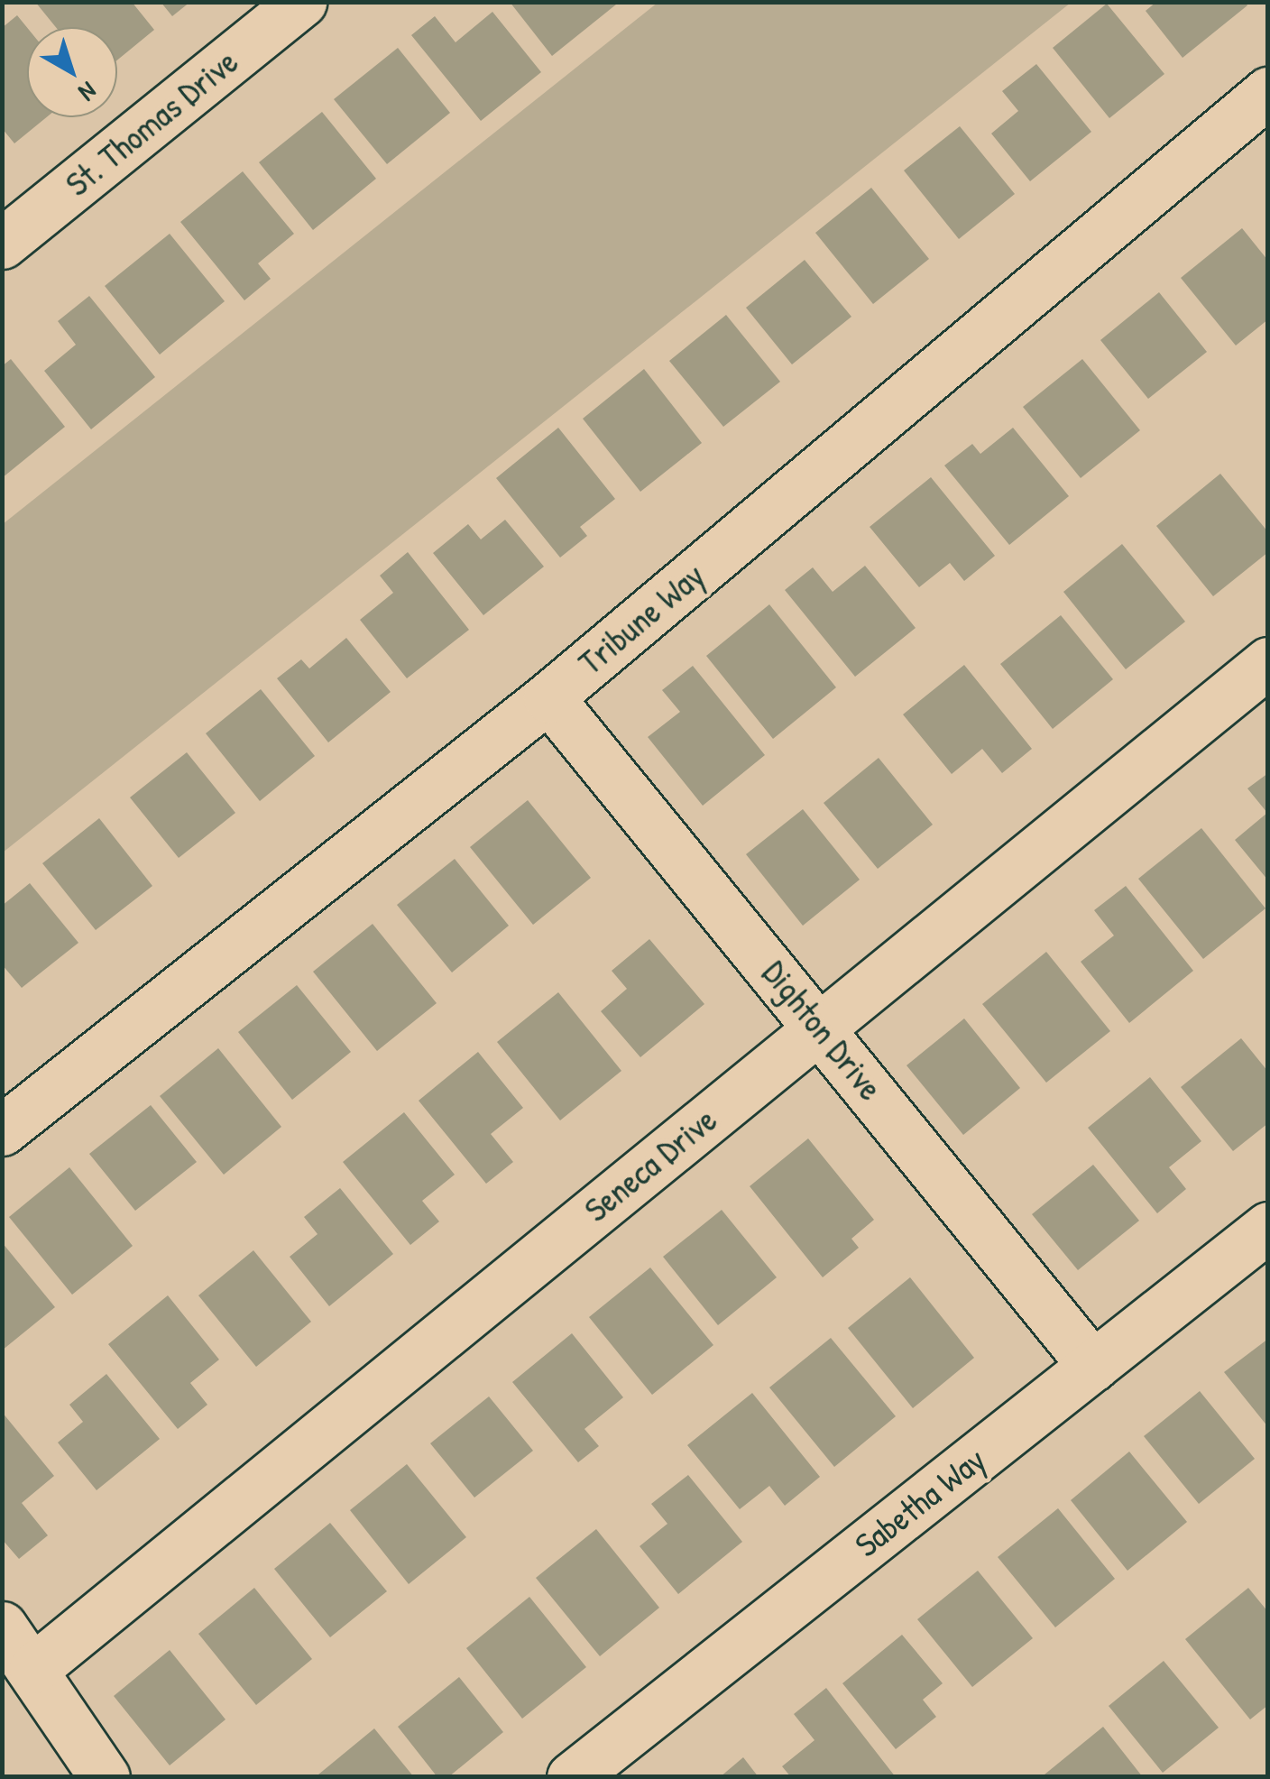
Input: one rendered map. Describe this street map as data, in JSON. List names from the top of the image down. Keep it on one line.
{"streets":{"street":["St. Thomas Drive","Tribune Way","Dighton Drive","Seneca Drive","Sabetha Way"]},"crossings":[["Tribune Way","Dighton Drive"],["Dighton Drive","Seneca Drive"],["Dighton Drive","Sabetha Way"]],"north":"bottom right"}
